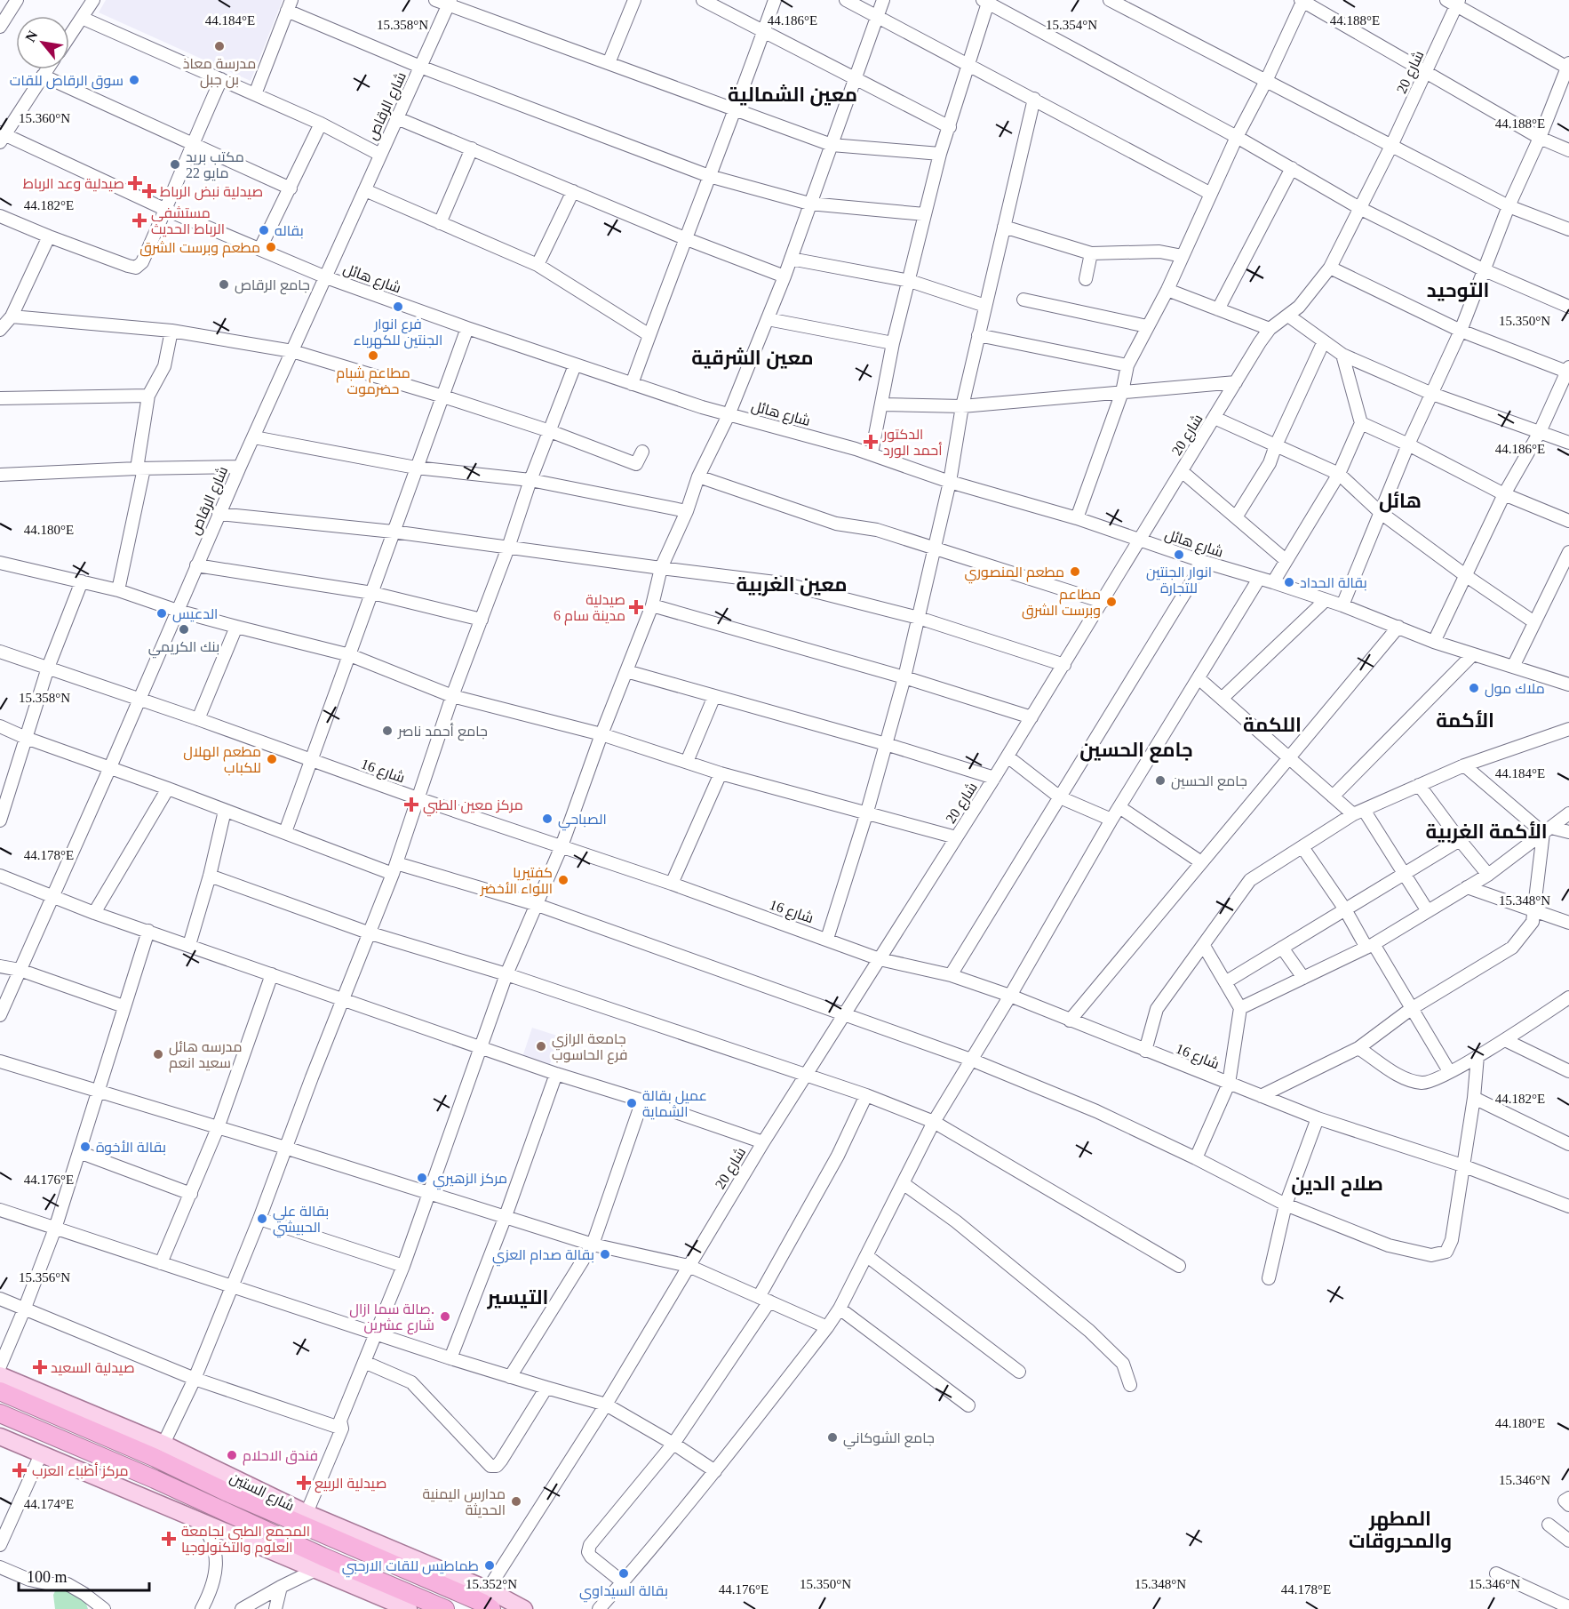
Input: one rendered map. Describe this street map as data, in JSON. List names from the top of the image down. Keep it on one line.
{"streets":{"highway":["شارع الستين"],"street":["شارع 20","شارع الرقاص","شارع هائل","شارع 16"]},"crossings":[["شارع 20","شارع هائل"],["شارع 20","شارع 16"],["شارع 20","شارع الستين"],["شارع الرقاص","شارع هائل"],["شارع الرقاص","شارع 16"]],"districts":["معين الشمالية","التوحيد","معين الشرقية","هائل","معين الغربية","الأكمة","اللكمة","جامع الحسين","الأكمة الغربية","صلاح الدين","التيسير","المطهر والمحروقات"],"places":{"other":["مدرسة معاذ بن جبل","سوق الرقاص للقات","مكتب بريد 22 مايو","بقاله","مطعم وبرست الشرق","جامع الرقاص","فرع انوار الجنتين للكهرباء","مطاعم شبام حضرموت","انوار الجنتين للتجارة","مطعم المنصوري","بقالة الحداد","مطاعم وبرست الشرق","الدعيس","بنك الكريمي","ملاك مول","جامع أحمد ناصر","مطعم الهلال للكباب","جامع الحسين","الصباحي","كفتيريا اللواء الأخضر","جامعة الرازي فرع الحاسوب","مدرسه هائل سعيد انعم","عميل بقالة الشماية","بقالة الأخوة","مركز الزهيري","بقالة علي الحبيشي","بقالة صدام العزي","صالة سما ازال. شارع عشرين","جامع الشوكاني","فندق الاحلام","مدارس اليمنية الحديثة","طماطيس للقات الارحبي","بقالة السيداوي"],"health":["صيدلية وعد الرباط","صيدلية نبض الرباط","مستشفى الرباط الحديث","الدكتور أحمد الورد","صيدلية مدينة سام 6","مركز معين الطبي","صيدلية السعيد","مركز أطباء العرب","صيدلية الربيع","المجمع الطبي لجامعة العلوم والتكنولوجيا"]},"scale_bar":"100 m","north":"top left","coordinates":["44.184°E","44.186°E","44.188°E","15.358°N","15.354°N","15.360°N","44.182°E","15.350°N","44.180°E","44.178°E","15.348°N","44.176°E","15.356°N","15.346°N","44.174°E","15.352°N"]}
